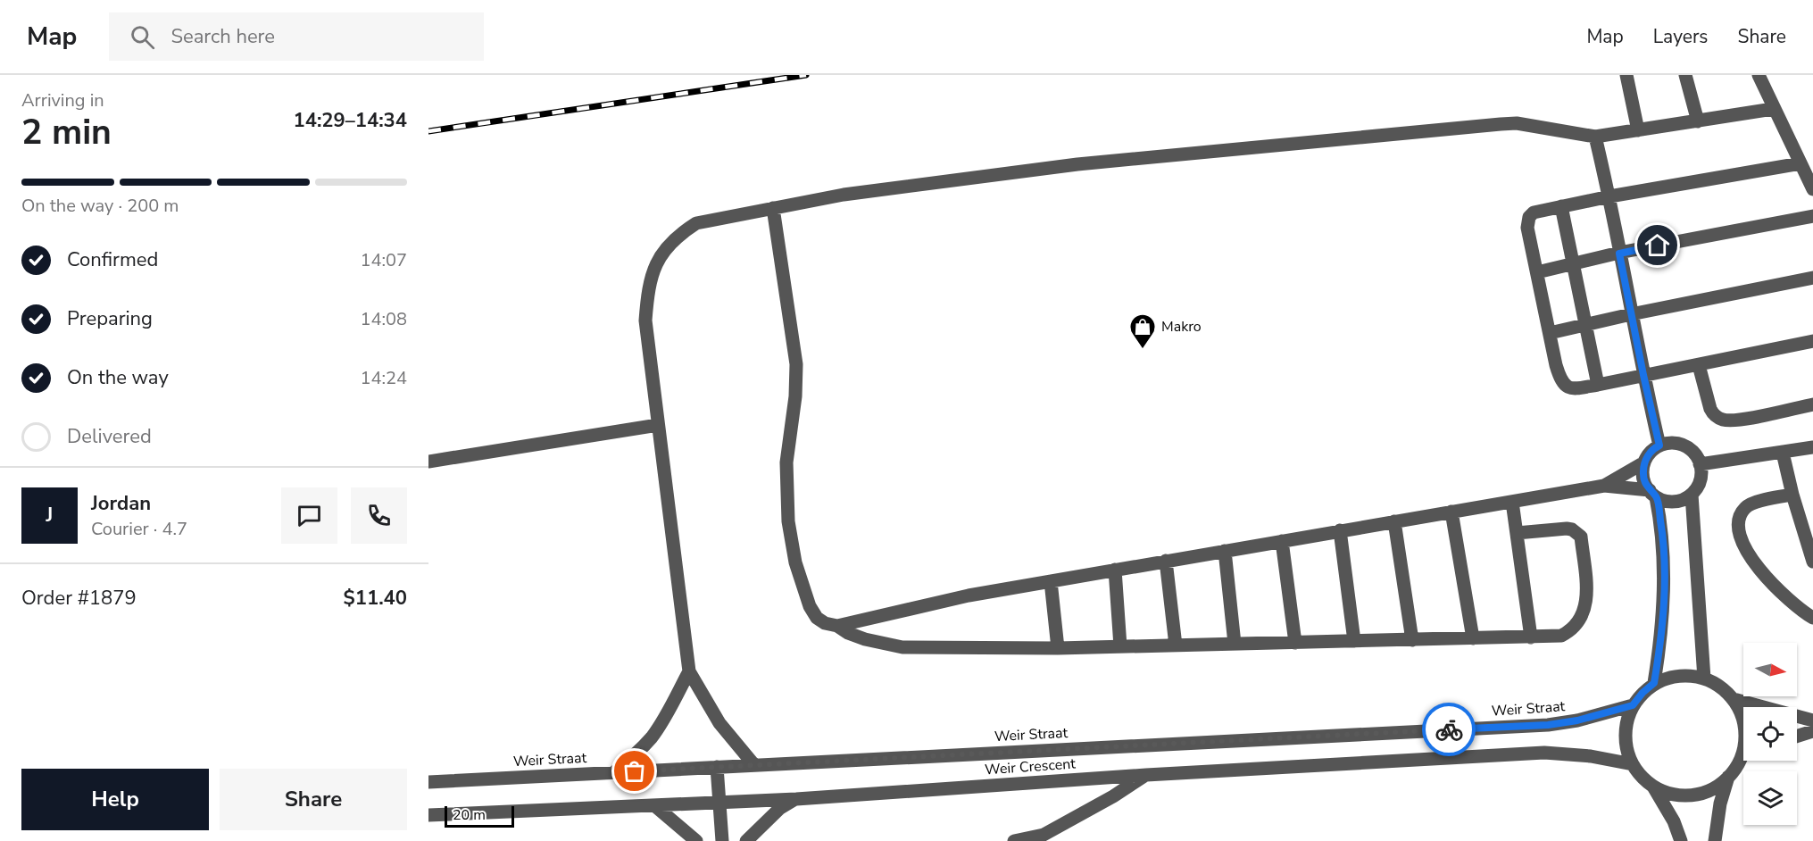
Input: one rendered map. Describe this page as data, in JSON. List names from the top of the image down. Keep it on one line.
{"streets":{"street":["Weir Straat","Weir Crescent"]},"places":{"shop":["Makro"]},"scale_bar":"20 m","north":"right","page":{"header":"Map","search":"Search here","nav":["Map","Layers","Share"],"heading":["2 min","Arriving in","14:29–14:34"],"panel":["Jordan","Courier · 4.7","Order #1879","$11.40"],"bar":"On the way · 200 m","list":[["Confirmed","14:07"],["Preparing","14:08"],["On the way","14:24"],"Delivered"],"round":"J","buttons":["Help","Share"],"scale":"20 m"}}
